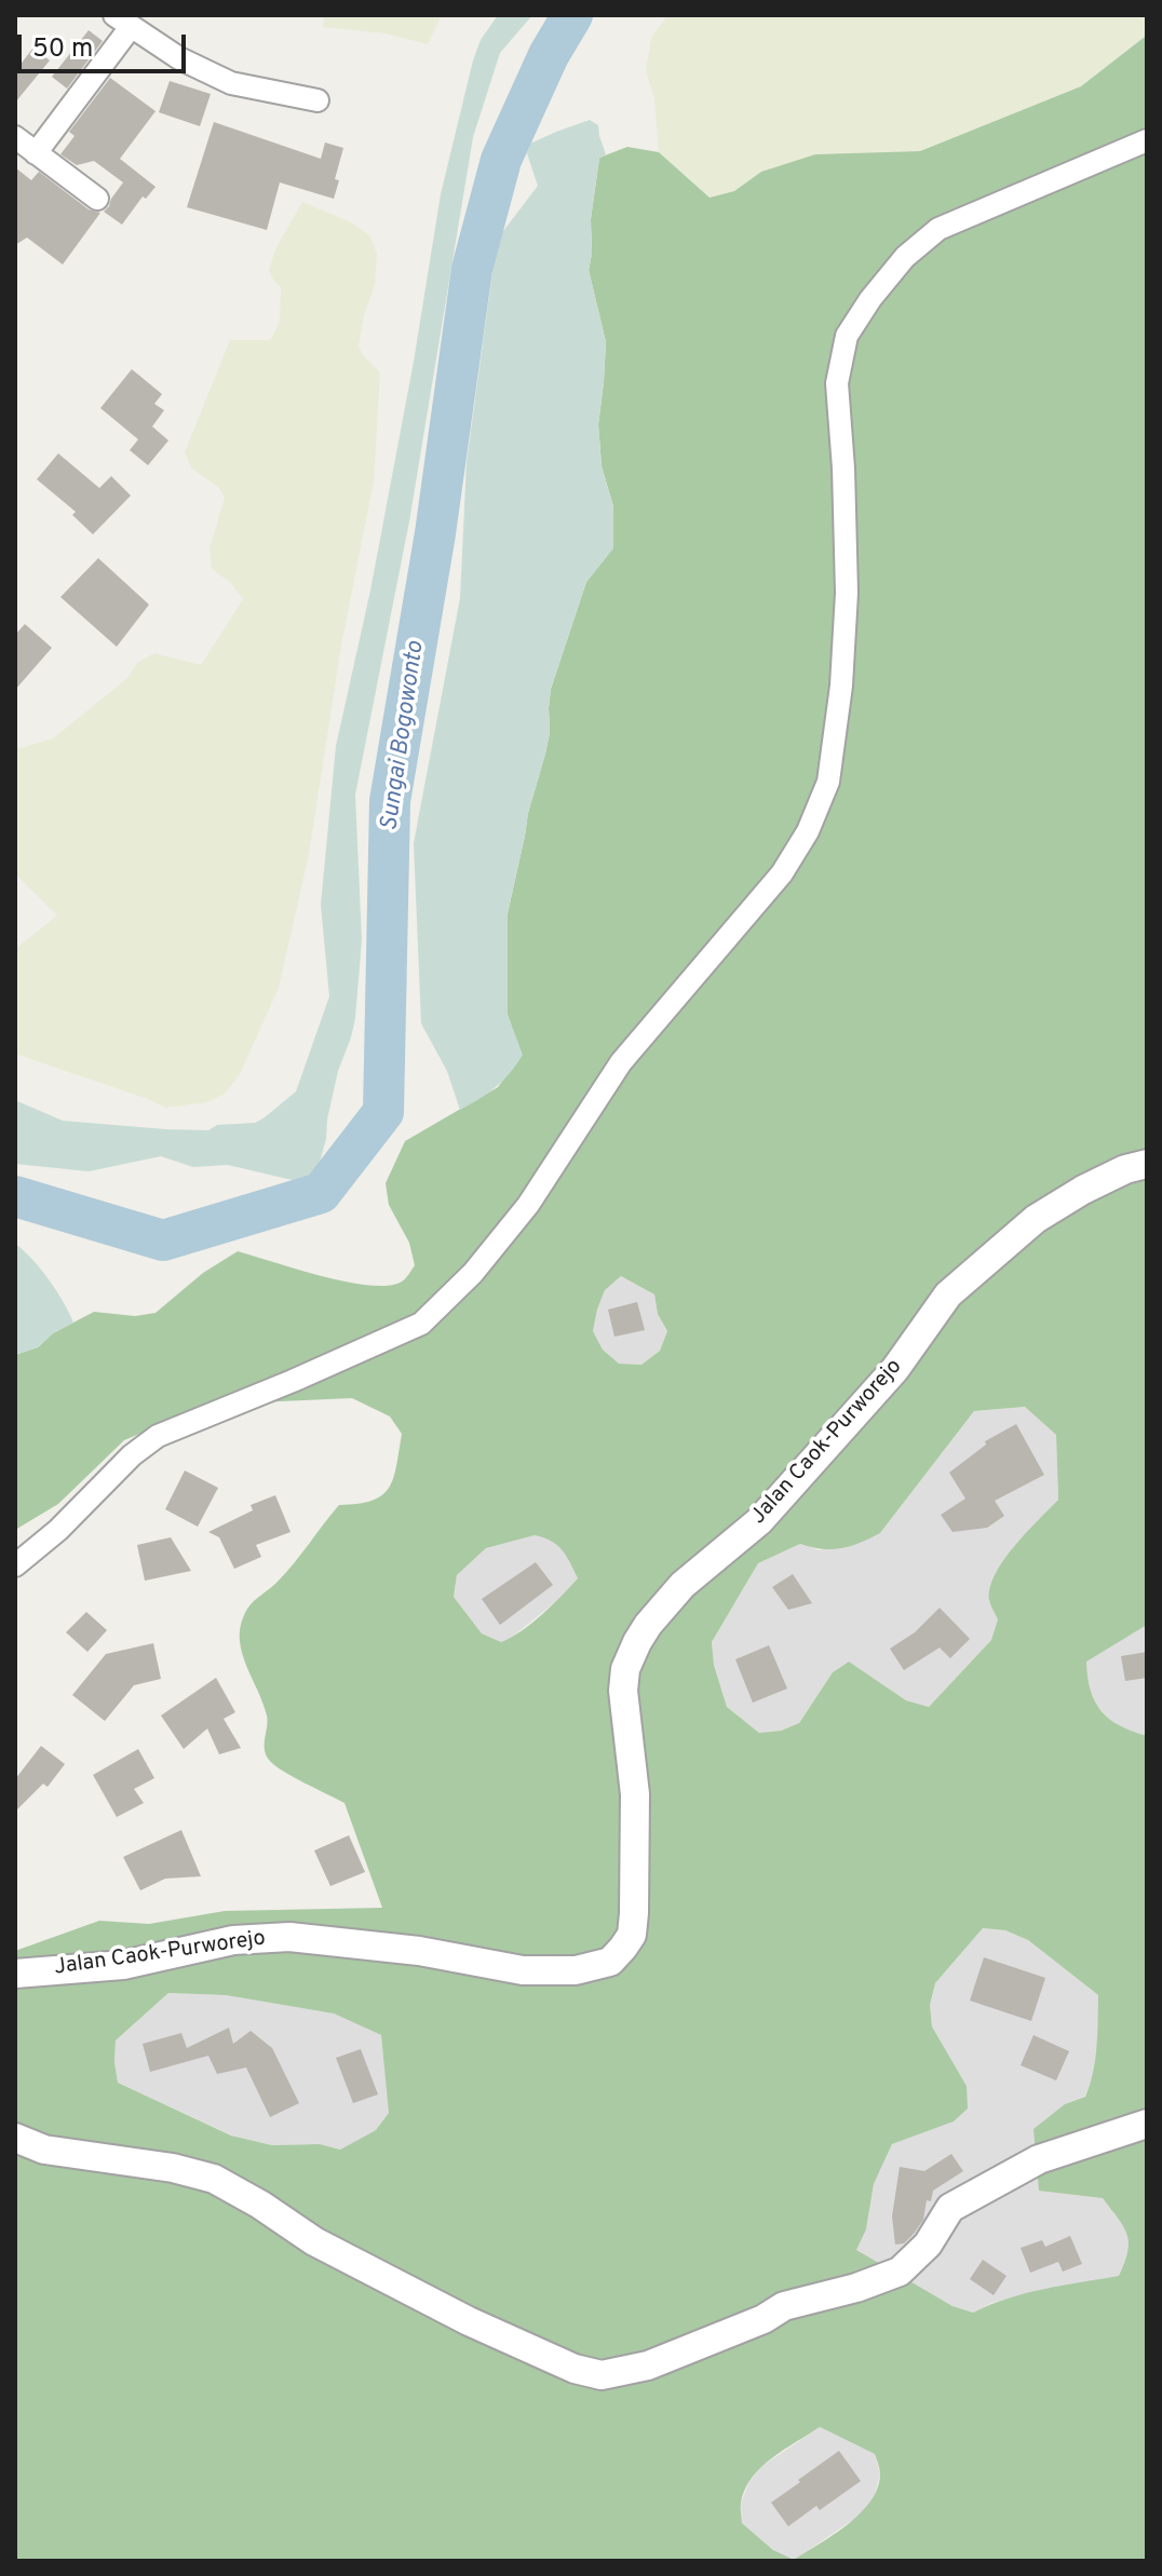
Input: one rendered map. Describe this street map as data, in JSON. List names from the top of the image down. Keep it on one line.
{"streets":{"street":["Jalan Caok-Purworejo"]},"water":["Sungai Bogowonto"],"scale_bar":"50 m"}
